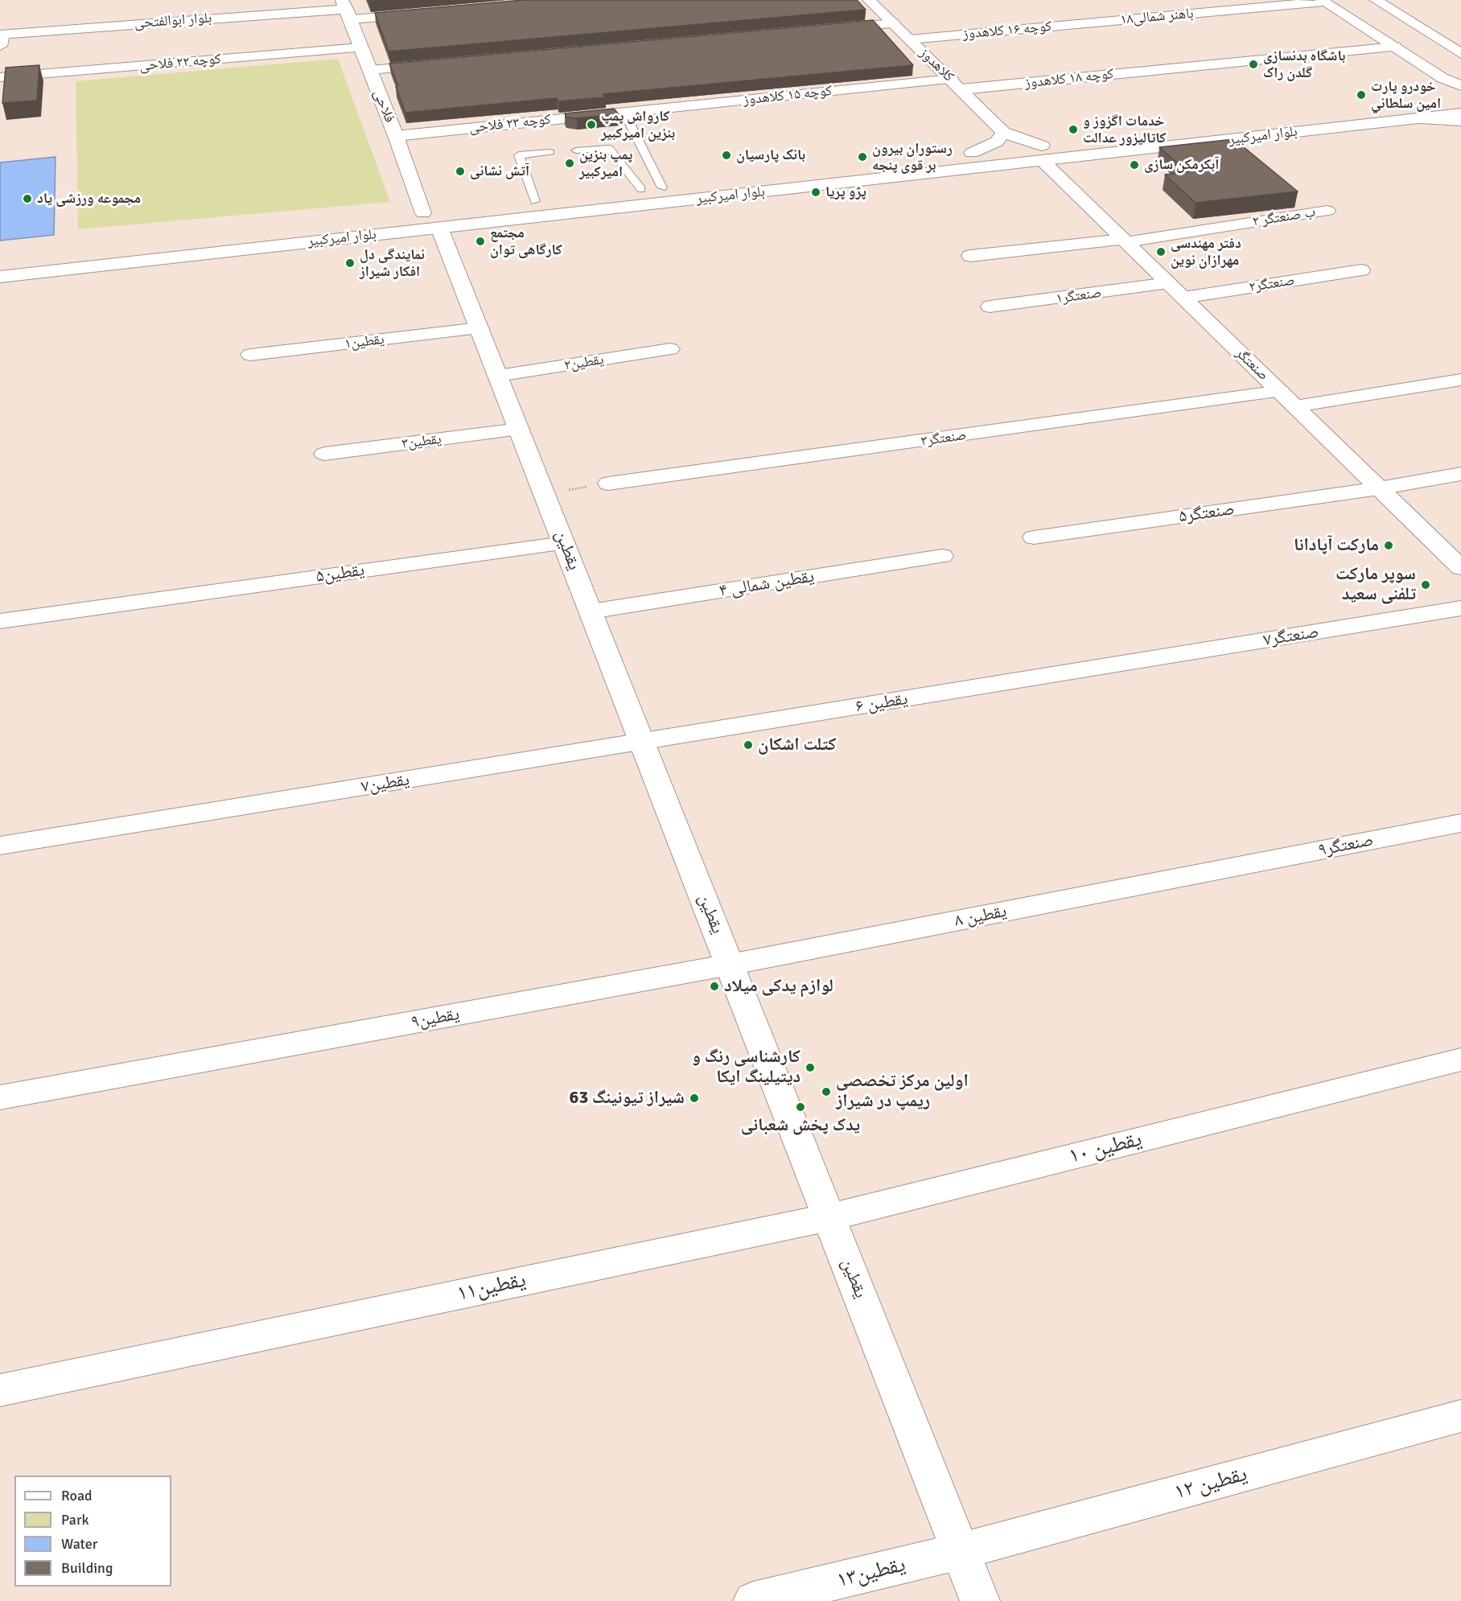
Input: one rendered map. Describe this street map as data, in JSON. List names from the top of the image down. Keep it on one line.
{"streets":{"street":["باهنر شمالی۱۸","بلوار ابوالفتحی","کوچه ۱۶ کلاهدوز","کوچه ۲۲ فلاحی","کلاهدوز","کوچه ۱۸ کلاهدوز","کوچه ۱۵ کلاهدوز","فلاحی","کوچه ۲۳ فلاحی","بلوار امیرکبیر","۲ ب صنعتگر","صنعتگر۲","صنعتگر۱","یقطین۱","یقطین۲","صنعتگر","صنعتگر۳","یقطین۳","صنعتگر۵","یقطین","یقطین۵","یقطین شمالی ۴","صنعتگر۷","یقطین ۶","یقطین۷","صنعتگر۹","یقطین ۸","یقطین۹","یقطین ۱۰","یقطین۱۱","یقطین ۱۲","یقطین۱۳"]},"crossings":[["باهنر شمالی۱۸","کوچه ۱۶ کلاهدوز"],["بلوار ابوالفتحی","فلاحی"],["کوچه ۱۶ کلاهدوز","کلاهدوز"],["کوچه ۲۲ فلاحی","فلاحی"],["کلاهدوز","کوچه ۱۸ کلاهدوز"],["کلاهدوز","کوچه ۱۵ کلاهدوز"],["کلاهدوز","بلوار امیرکبیر"],["کلاهدوز","صنعتگر"],["کوچه ۱۸ کلاهدوز","کوچه ۱۵ کلاهدوز"],["کوچه ۱۵ کلاهدوز","کوچه ۲۳ فلاحی"],["فلاحی","کوچه ۲۳ فلاحی"],["فلاحی","بلوار امیرکبیر"],["بلوار امیرکبیر","صنعتگر"],["بلوار امیرکبیر","یقطین"],["۲ ب صنعتگر","صنعتگر"],["صنعتگر۲","صنعتگر"],["صنعتگر۱","صنعتگر"],["یقطین۱","یقطین"],["یقطین۲","یقطین"],["صنعتگر","صنعتگر۳"],["صنعتگر","صنعتگر۵"],["یقطین۳","یقطین"],["یقطین","یقطین۵"],["یقطین","یقطین شمالی ۴"],["یقطین","یقطین ۶"],["یقطین","یقطین۷"],["یقطین","یقطین ۸"],["یقطین","یقطین۹"],["یقطین","یقطین ۱۰"],["یقطین","یقطین۱۱"],["یقطین","یقطین ۱۲"],["یقطین","یقطین۱۳"],["صنعتگر۷","یقطین ۶"],["یقطین ۶","یقطین۷"],["صنعتگر۹","یقطین ۸"],["یقطین ۸","یقطین۹"],["یقطین ۱۰","یقطین۱۱"],["یقطین ۱۲","یقطین۱۳"]],"places":["باشگاه بدنسازی گلدن راک","خودرو پارت امين سلطاني","کارواش پمپ بنزین امیرکبیر","خدمات اگزوز و کاتالیزور عدالت","بانک پارسیان","رستوران بیرون بر قوی پنجه","پمپ بنزین امیرکبیر","آبکرمکن سازی","آتش نشانی","پژو پریا","مجموعه ورزشی یاد","مجتمع کارگاهی توان","دفتر مهندسی مهرازان نوین","نمایندگی دل افکار شیراز","مارکت آپادانا","سوپر مارکت تلفنی سعید","کتلت اشکان","لوازم یدکی میلاد","کارشناسی رنگ و دیتیلینگ ایکا","اولین مرکز تخصصی ریمپ در شیراز","شیراز تیونینگ 63","یدک پخش شعبانی"],"legend":["Road","Park","Water","Building"]}
